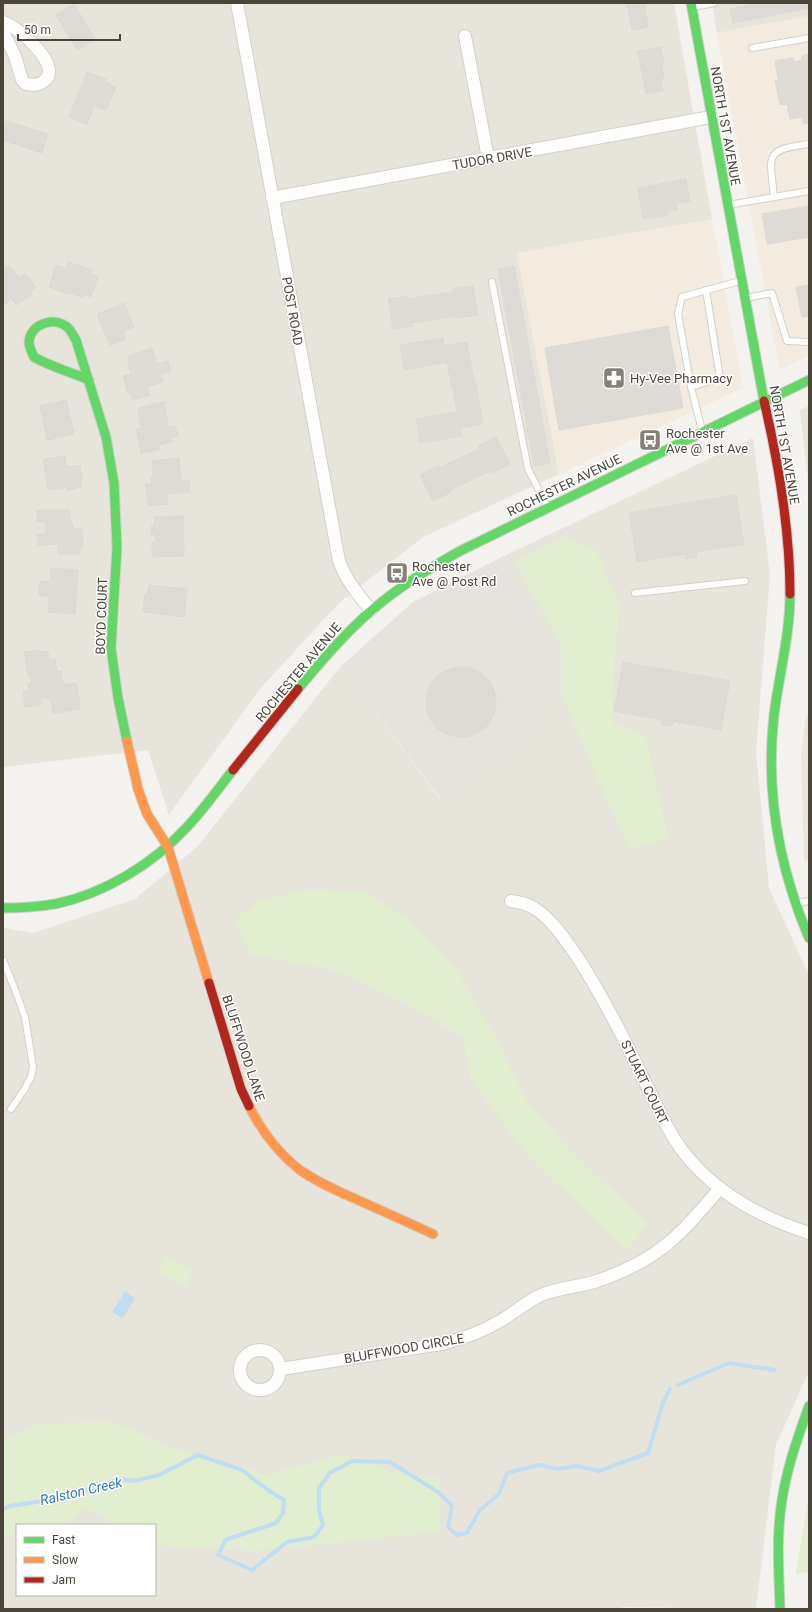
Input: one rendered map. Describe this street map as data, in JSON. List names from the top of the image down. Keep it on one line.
{"streets":{"main road":["NORTH 1ST AVENUE","ROCHESTER AVENUE","BOYD COURT","BLUFFWOOD LANE"],"street":["TUDOR DRIVE","POST ROAD","STUART COURT","BLUFFWOOD CIRCLE"]},"crossings":[["NORTH 1ST AVENUE","TUDOR DRIVE"],["NORTH 1ST AVENUE","ROCHESTER AVENUE"],["TUDOR DRIVE","POST ROAD"],["POST ROAD","ROCHESTER AVENUE"],["ROCHESTER AVENUE","BOYD COURT"],["ROCHESTER AVENUE","BLUFFWOOD LANE"],["BOYD COURT","BLUFFWOOD LANE"],["STUART COURT","BLUFFWOOD CIRCLE"]],"water":["Ralston Creek"],"places":{"pharmacy":["Hy-Vee Pharmacy"],"bus stop":["Rochester Ave @ 1st Ave","Rochester Ave @ Post Rd"]},"legend":["Fast","Slow","Jam"],"scale_bar":"50 m"}
